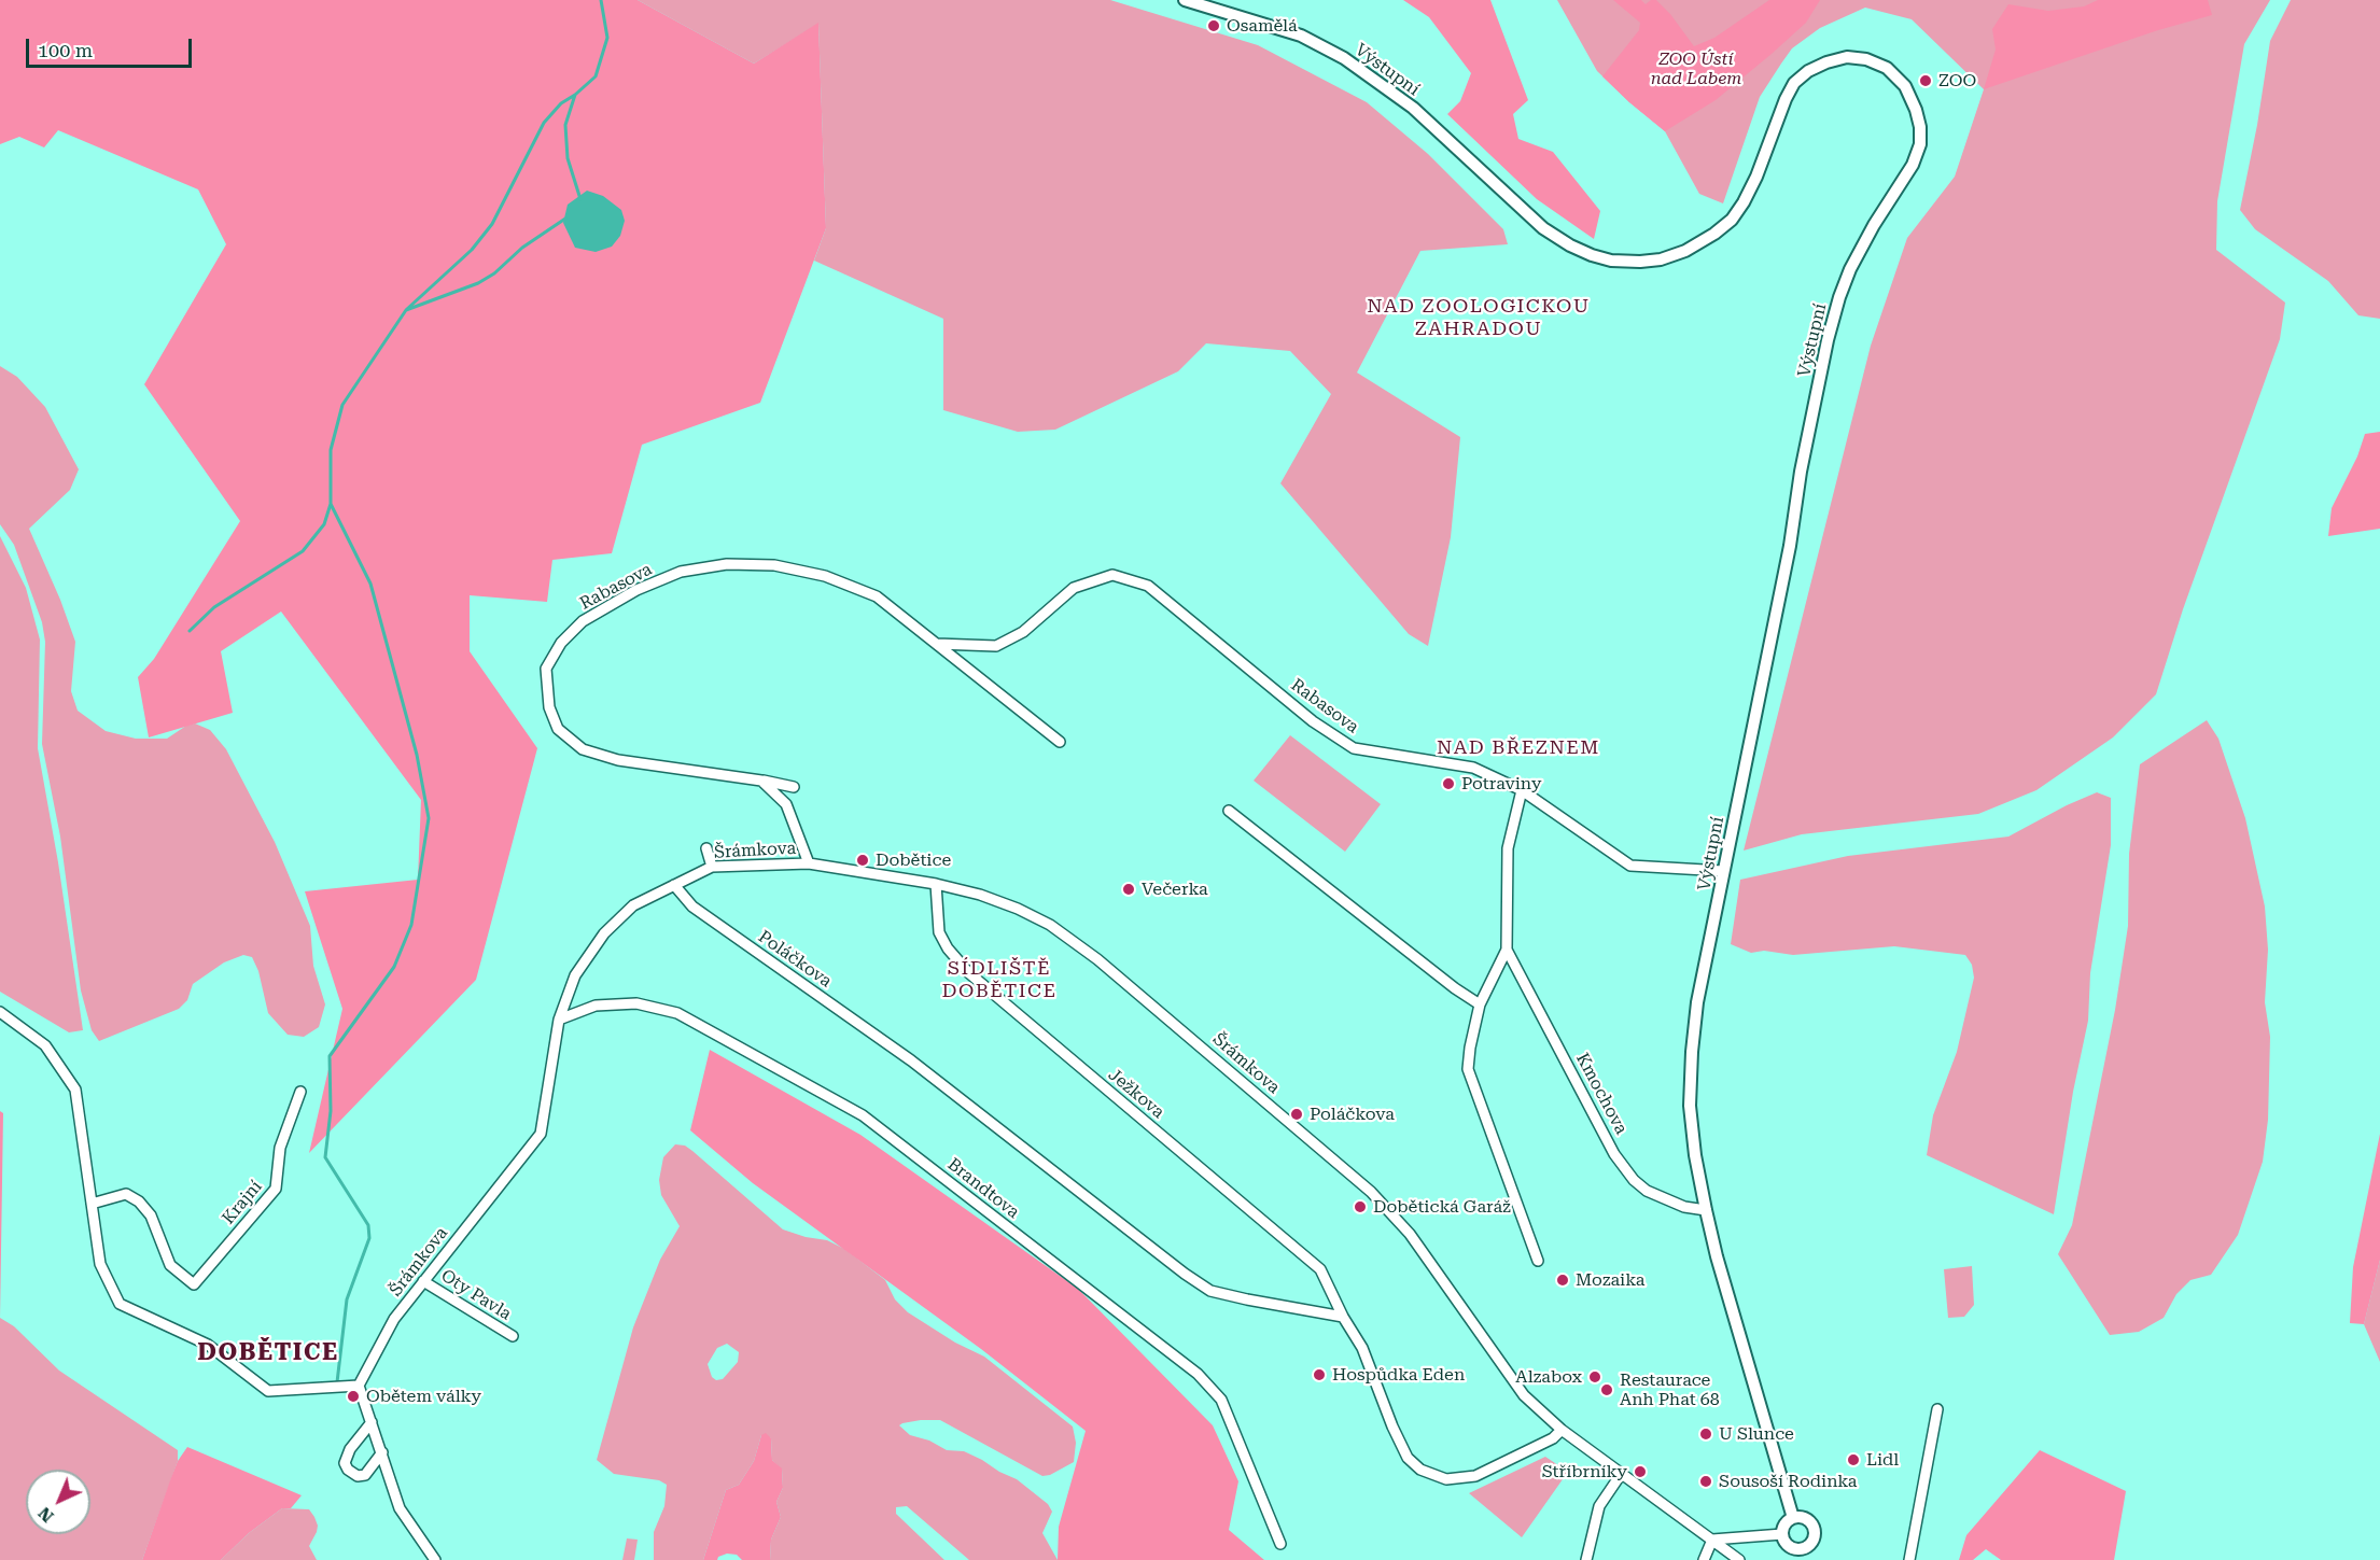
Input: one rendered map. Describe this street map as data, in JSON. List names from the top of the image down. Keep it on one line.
{"streets":{"street":["Výstupní","Rabasova","Šrámkova","Poláčkova","Ježkova","Kmochova","Brandtova","Krajní","Oty Pavla"]},"crossings":[["Výstupní","Rabasova"],["Výstupní","Kmochova"],["Rabasova","Kmochova"],["Šrámkova","Poláčkova"],["Šrámkova","Ježkova"],["Šrámkova","Brandtova"],["Šrámkova","Oty Pavla"],["Poláčkova","Ježkova"]],"districts":["NAD ZOOLOGICKOU ZAHRADOU","NAD BŘEZNEM","SÍDLIŠTĚ DOBĚTICE","DOBĚTICE"],"parks":["ZOO Ústí nad Labem"],"places":["Osamělá","ZOO","Potraviny","Dobětice","Večerka","Poláčkova","Dobětická Garáž","Mozaika","Hospůdka Eden","Alzabox","Restaurace Anh Phat 68","Obětem války","U Slunce","Lidl","Stříbrníky","Sousoší Rodinka"],"scale_bar":"100 m","north":"bottom left"}
